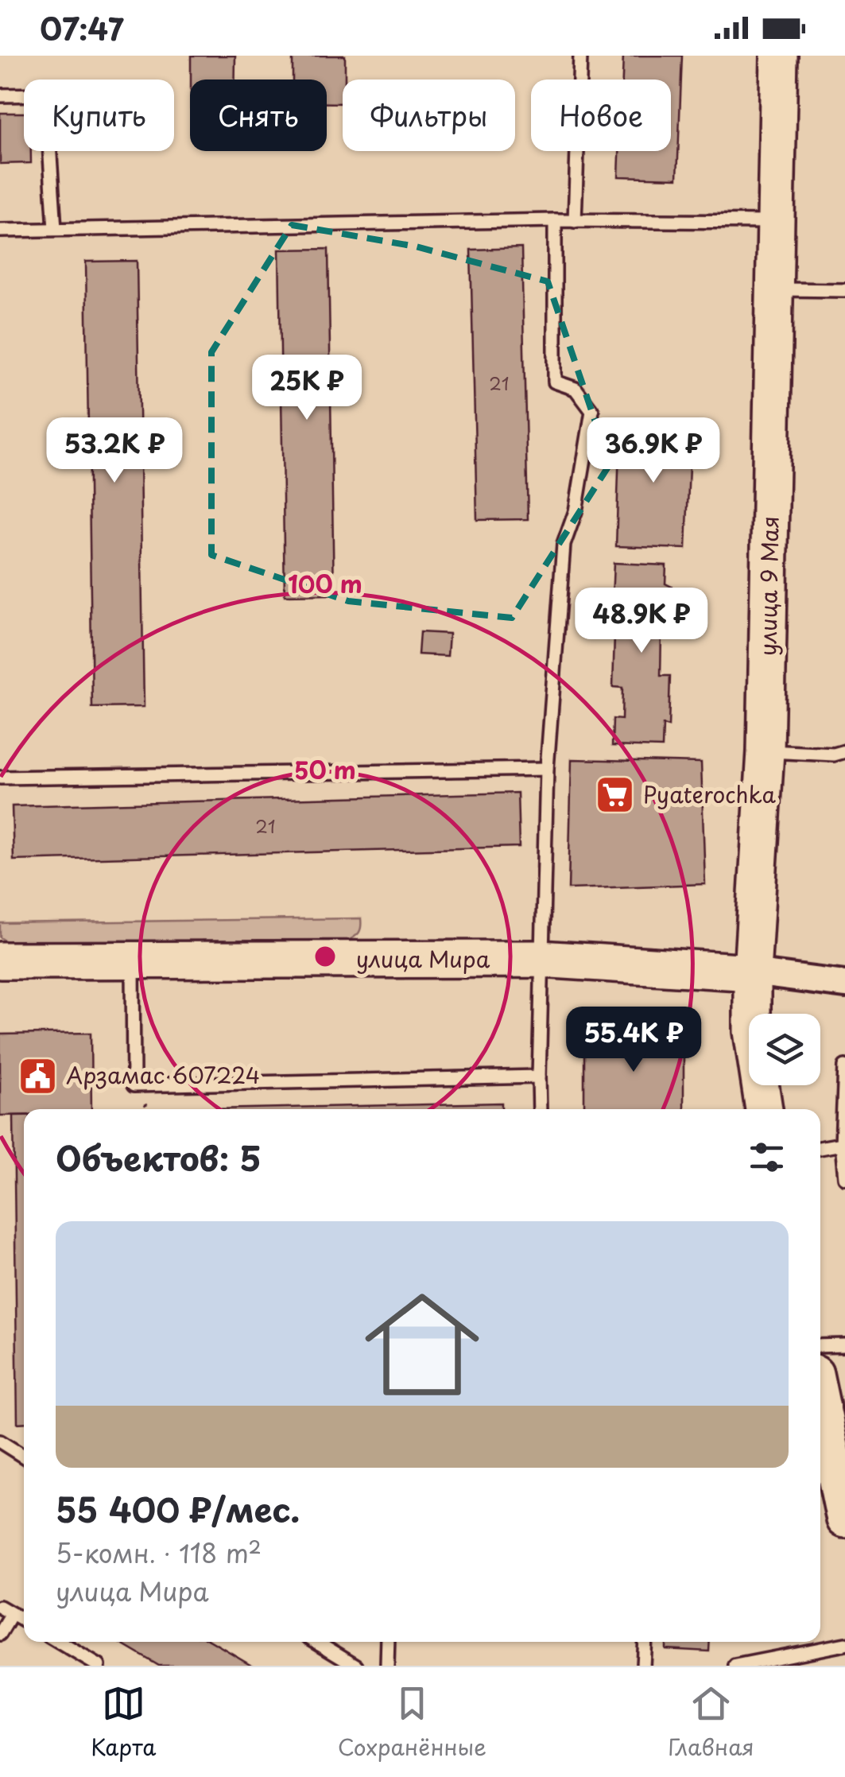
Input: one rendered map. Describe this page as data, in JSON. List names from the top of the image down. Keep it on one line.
{"streets":{"main road":["улица 9 Мая","улица Мира"]},"crossings":[["улица 9 Мая","улица Мира"]],"places":{"supermarket":["Pyaterochka"],"public building":["Арзамас 607224"]},"house_numbers":["21","21"],"page":{"status":"07:47","chip":["Купить","Снять","Фильтры","Новое"],"price":["25K ₽","53.2K ₽","36.9K ₽","48.9K ₽","55.4K ₽"],"heading":"Объектов: 5","list":[{"name":"55 400 ₽/мес.","note":"5-комн. · 118 m² · улица Мира"}],"tabs":["Карта","Сохранённые","Главная"]},"rings":["100 m","50 m"]}
